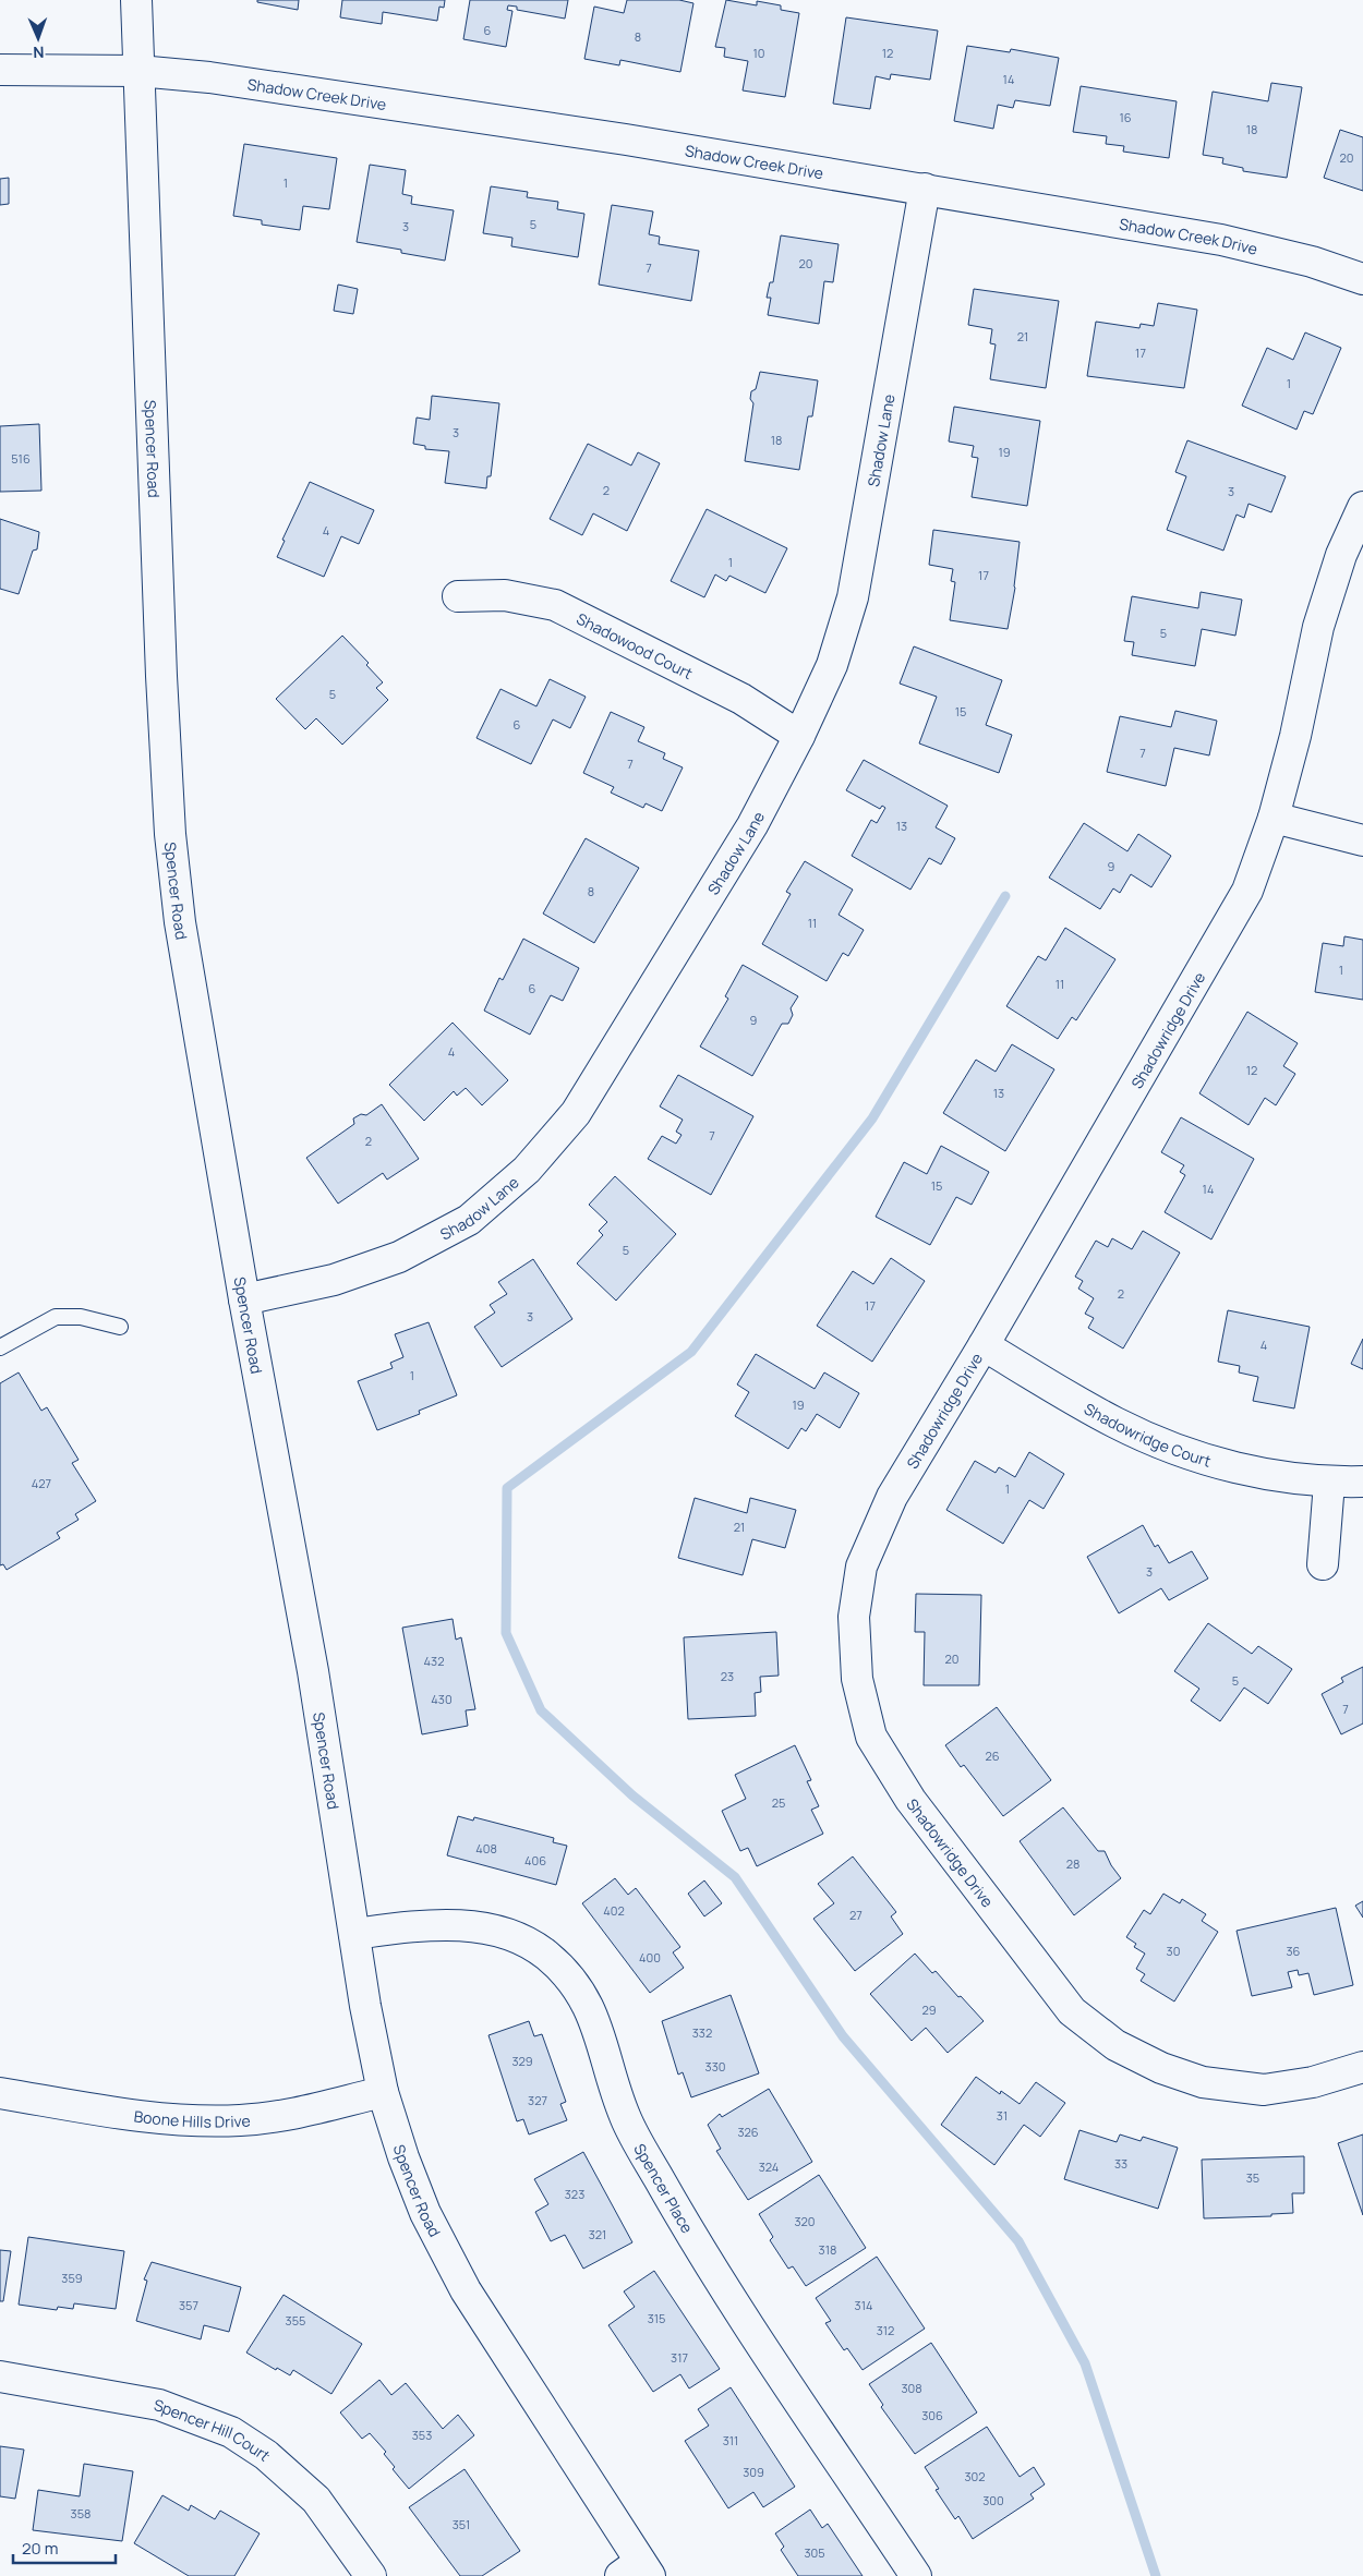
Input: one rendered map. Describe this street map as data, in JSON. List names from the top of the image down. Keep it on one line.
{"streets":{"street":["Shadow Creek Drive","Shadow Lane","Spencer Road","Shadowood Court","Shadowridge Drive","Shadowridge Court","Boone Hills Drive","Spencer Place","Spencer Hill Court"]},"crossings":[["Shadow Creek Drive","Shadow Lane"],["Shadow Creek Drive","Spencer Road"],["Shadow Lane","Spencer Road"],["Shadow Lane","Shadowood Court"],["Spencer Road","Boone Hills Drive"],["Spencer Road","Spencer Place"],["Shadowridge Drive","Shadowridge Court"]],"house_numbers":["6","8","10","12","14","16","18","20","1","5","3","20","7","21","17","1","3","18","19","516","2","3","4","1","17","5","5","15","6","7","7","13","9","8","11","1","11","6","9","4","12","13","7","2","15","14","5","2","17","3","4","1","19","427","1","21","3","20","432","23","5","430","7","26","25","408","406","28","402","27","30","36","400","29","332","329","330","327","31","326","33","324","35","323","320","321","318","359","357","314","315","355","312","317","308","306","353","311","309","302","300","358","351","305"],"scale_bar":"20 m","north":"bottom"}
